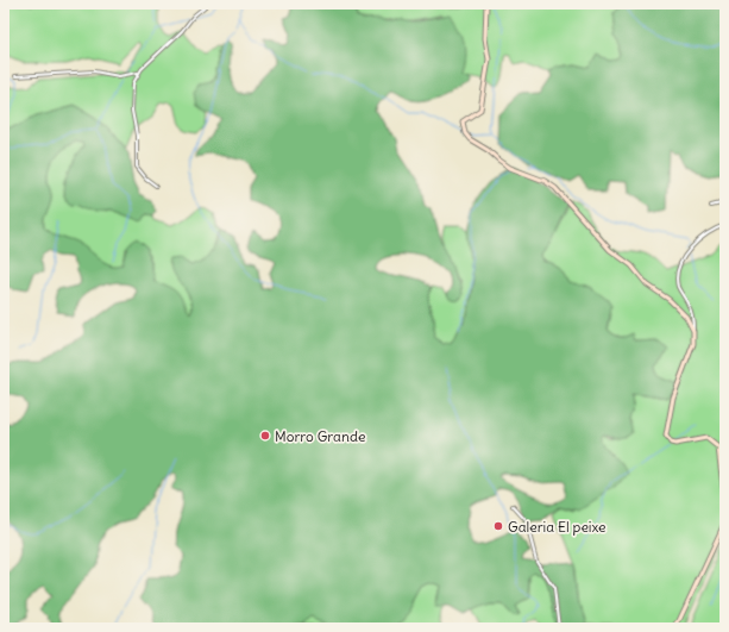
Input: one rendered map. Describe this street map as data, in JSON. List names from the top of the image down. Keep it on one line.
{"places":["Morro Grande","Galeria El peixe"]}
